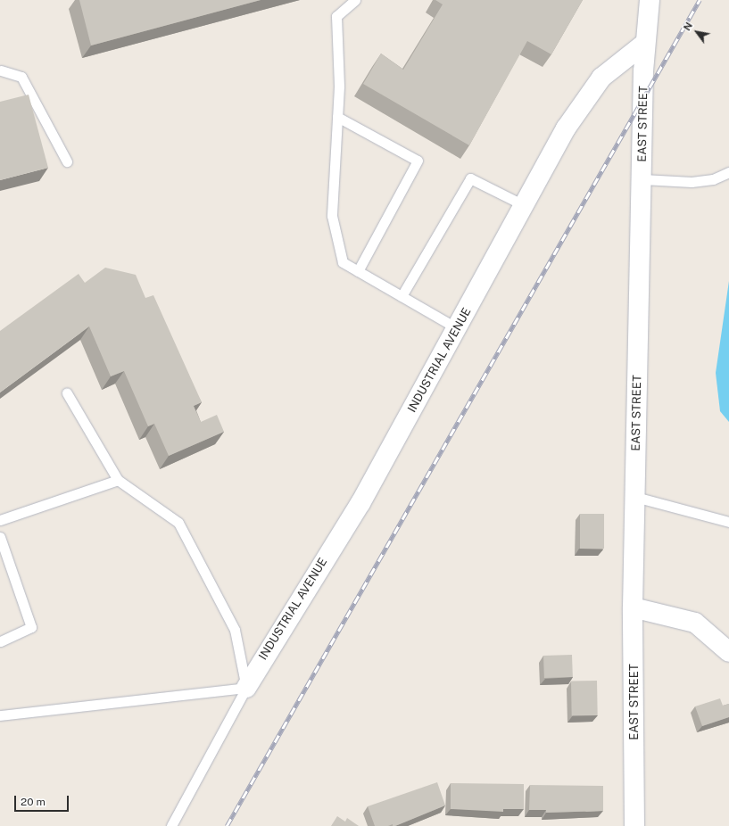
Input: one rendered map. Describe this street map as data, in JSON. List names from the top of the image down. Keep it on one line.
{"streets":{"street":["EAST STREET","INDUSTRIAL AVENUE"]},"crossings":[["EAST STREET","INDUSTRIAL AVENUE"]],"scale_bar":"20 m","north":"top left"}
